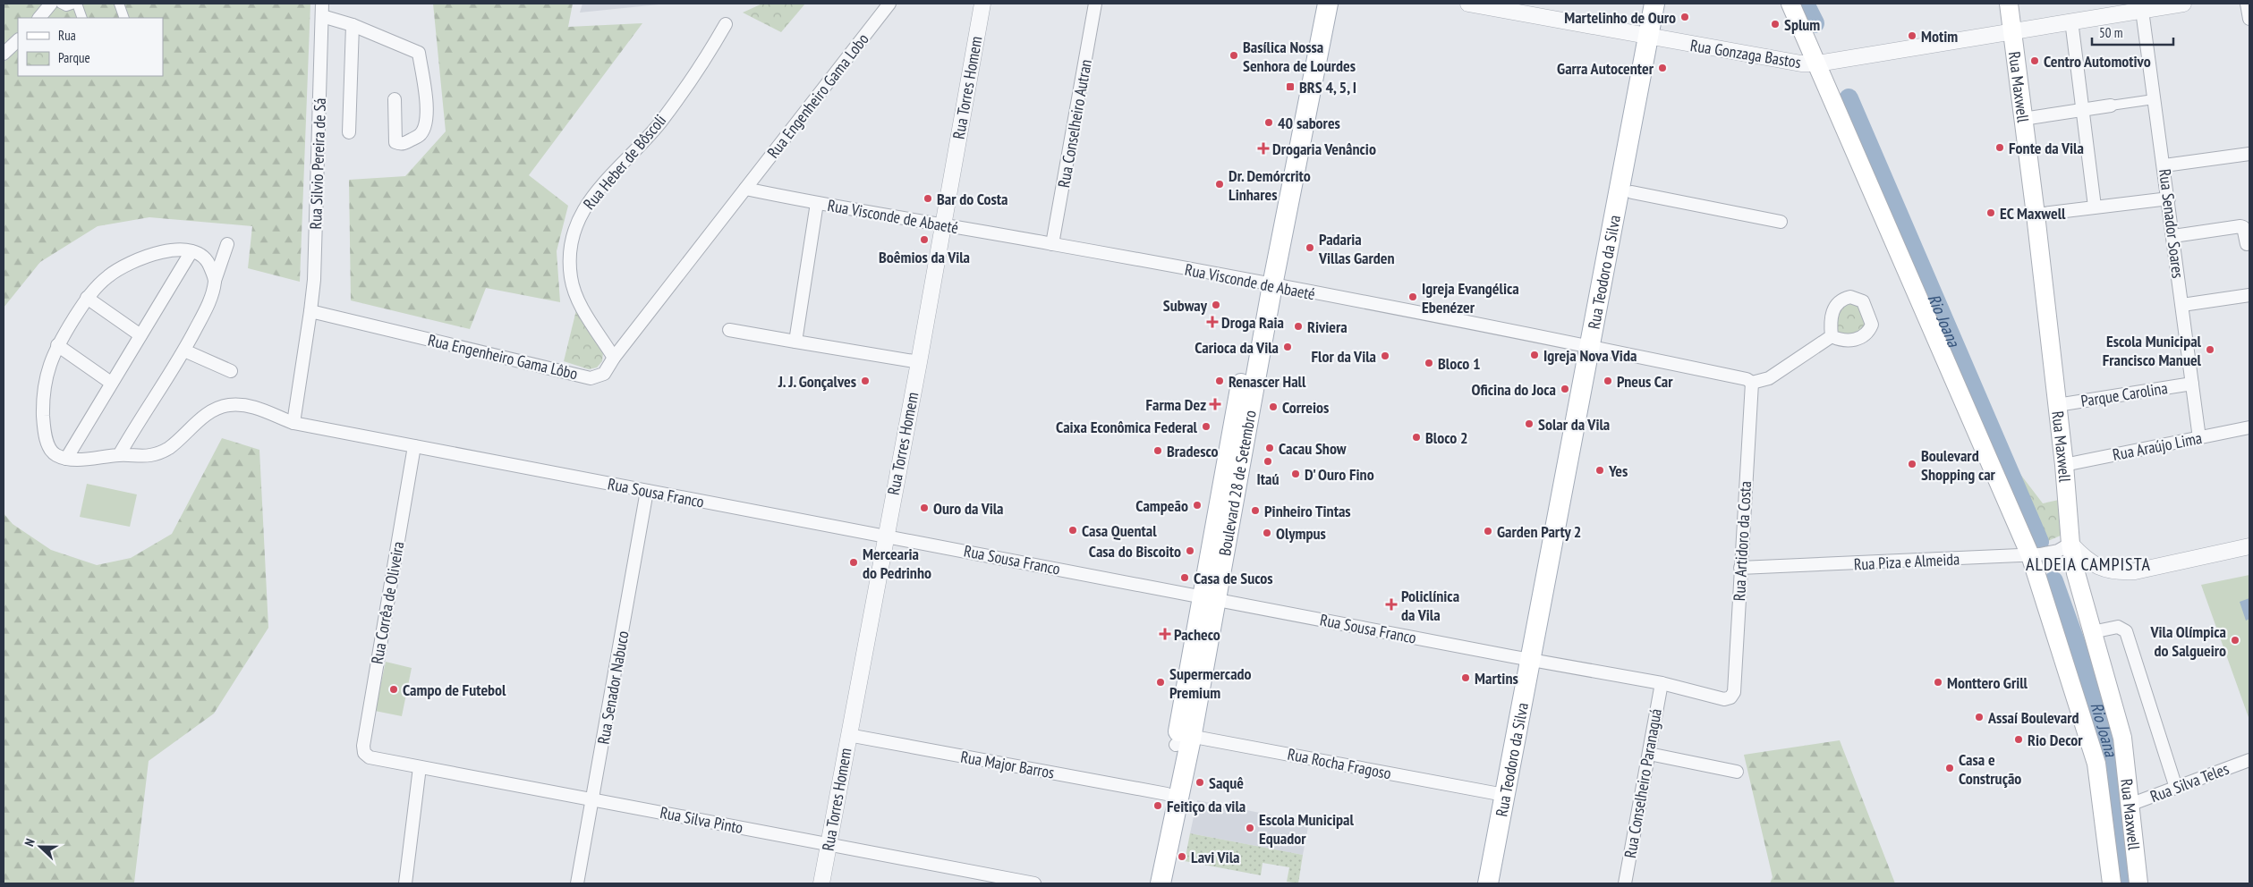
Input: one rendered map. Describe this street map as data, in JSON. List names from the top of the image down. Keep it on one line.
{"streets":{"main road":["Rua Maxwell","Rua Teodoro da Silva","Boulevard 28 de Setembro"],"street":["Rua Gonzaga Bastos","Rua Torres Homem","Rua Engenheiro Gama Lobo","Rua Conselheiro Autran","Rua Heber de Bôscoli","Rua Silvio Pereira de Sá","Rua Visconde de Abaeté","Rua Senador Soares","Rua Engenheiro Gama Lôbo","Parque Carolina","Rua Araújo Lima","Rua Sousa Franco","Rua Artidoro da Costa","Rua Piza e Almeida","Rua Corrêa de Oliveira","Rua Senador Nabuco","Rua Rocha Fragoso","Rua Major Barros","Rua Silva Teles","Rua Conselheiro Paranaguá","Rua Silva Pinto"]},"crossings":[["Rua Gonzaga Bastos","Rua Maxwell"],["Rua Gonzaga Bastos","Rua Senador Soares"],["Rua Gonzaga Bastos","Rua Teodoro da Silva"],["Rua Maxwell","Parque Carolina"],["Rua Maxwell","Rua Araújo Lima"],["Rua Maxwell","Rua Piza e Almeida"],["Rua Maxwell","Rua Silva Teles"],["Rua Torres Homem","Rua Visconde de Abaeté"],["Rua Torres Homem","Rua Sousa Franco"],["Rua Torres Homem","Rua Major Barros"],["Rua Torres Homem","Rua Silva Pinto"],["Rua Engenheiro Gama Lobo","Rua Visconde de Abaeté"],["Rua Engenheiro Gama Lobo","Rua Engenheiro Gama Lôbo"],["Rua Conselheiro Autran","Rua Visconde de Abaeté"],["Rua Heber de Bôscoli","Rua Engenheiro Gama Lôbo"],["Rua Silvio Pereira de Sá","Rua Engenheiro Gama Lôbo"],["Rua Visconde de Abaeté","Rua Teodoro da Silva"],["Rua Visconde de Abaeté","Rua Engenheiro Gama Lôbo"],["Rua Visconde de Abaeté","Boulevard 28 de Setembro"],["Rua Visconde de Abaeté","Rua Artidoro da Costa"],["Rua Senador Soares","Parque Carolina"],["Rua Senador Soares","Rua Araújo Lima"],["Rua Teodoro da Silva","Rua Sousa Franco"],["Rua Teodoro da Silva","Rua Rocha Fragoso"],["Boulevard 28 de Setembro","Rua Sousa Franco"],["Boulevard 28 de Setembro","Rua Rocha Fragoso"],["Boulevard 28 de Setembro","Rua Major Barros"],["Rua Sousa Franco","Rua Artidoro da Costa"],["Rua Sousa Franco","Rua Corrêa de Oliveira"],["Rua Sousa Franco","Rua Senador Nabuco"],["Rua Sousa Franco","Rua Conselheiro Paranaguá"],["Rua Artidoro da Costa","Rua Piza e Almeida"],["Rua Corrêa de Oliveira","Rua Silva Pinto"],["Rua Senador Nabuco","Rua Silva Pinto"]],"districts":["ALDEIA CAMPISTA"],"water":["Rio Joana"],"places":{"other":["Martelinho de Ouro","Splum","Motim","Basílica Nossa Senhora de Lourdes","Centro Automotivo","Garra Autocenter","40 sabores","Fonte da Vila","Dr. Demórcrito Linhares","Bar do Costa","EC Maxwell","Boêmios da Vila","Padaria Villas Garden","Igreja Evangélica Ebenézer","Subway","Riviera","Carioca da Vila","Escola Municipal Francisco Manuel","Igreja Nova Vida","Flor da Vila","Bloco 1","J. J. Gonçalves","Renascer Hall","Pneus Car","Oficina do Joca","Correios","Solar da Vila","Caixa Econômica Federal","Bloco 2","Cacau Show","Bradesco","Itaú","Boulevard Shopping car","Yes","D' Ouro Fino","Campeão","Ouro da Vila","Pinheiro Tintas","Casa Quental","Garden Party 2","Olympus","Casa do Biscoito","Mercearia do Pedrinho","Casa de Sucos","Vila Olímpica do Salgueiro","Martins","Supermercado Premium","Monttero Grill","Campo de Futebol","Assaí Boulevard","Rio Decor","Casa e Construção","Saquê","Feitiço da vila","Escola Municipal Equador","Lavi Vila"],"transit":["BRS 4, 5, I"],"health":["Drogaria Venâncio","Droga Raia","Farma Dez","Policlínica da Vila","Pacheco"]},"legend":["Rua","Parque"],"scale_bar":"50 m","north":"left"}
